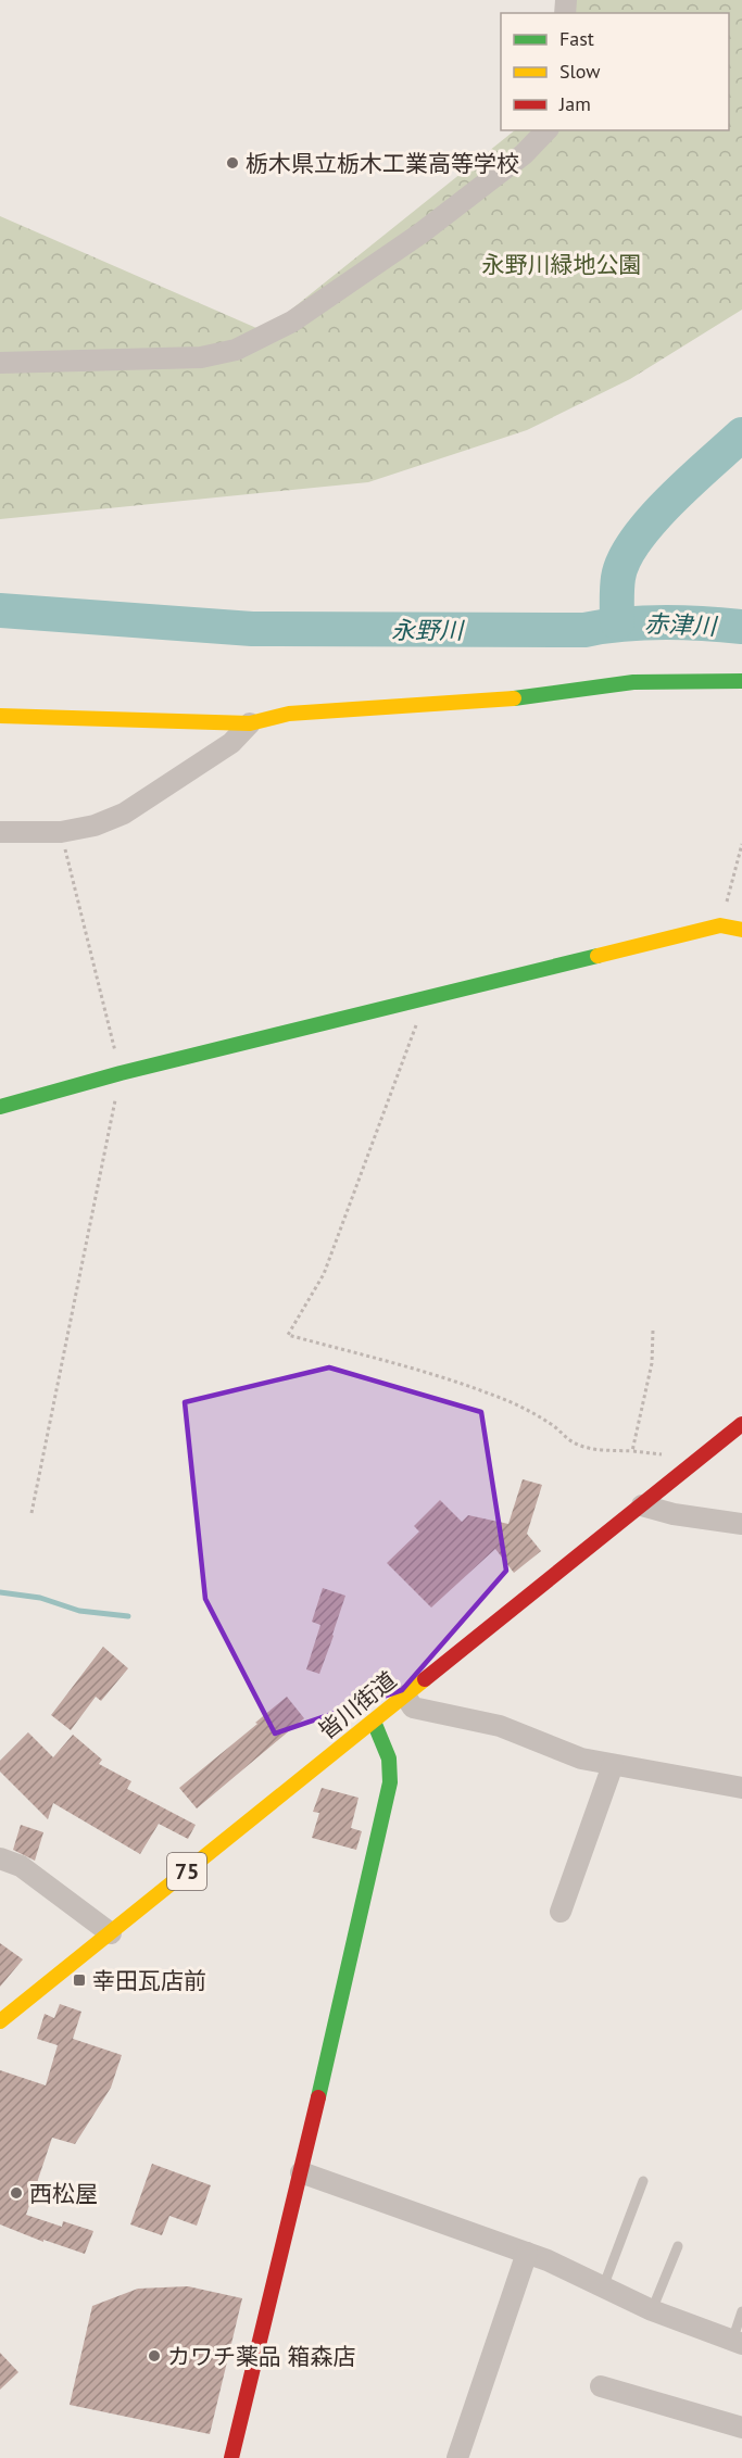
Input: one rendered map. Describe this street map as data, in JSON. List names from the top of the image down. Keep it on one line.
{"streets":{"street":["皆川街道","75"]},"water":["赤津川","永野川"],"parks":["永野川緑地公園"],"places":{"other":["栃木県立栃木工業高等学校","西松屋","カワチ薬品 箱森店"],"transit":["幸田瓦店前"]},"legend":["Fast","Slow","Jam"]}
